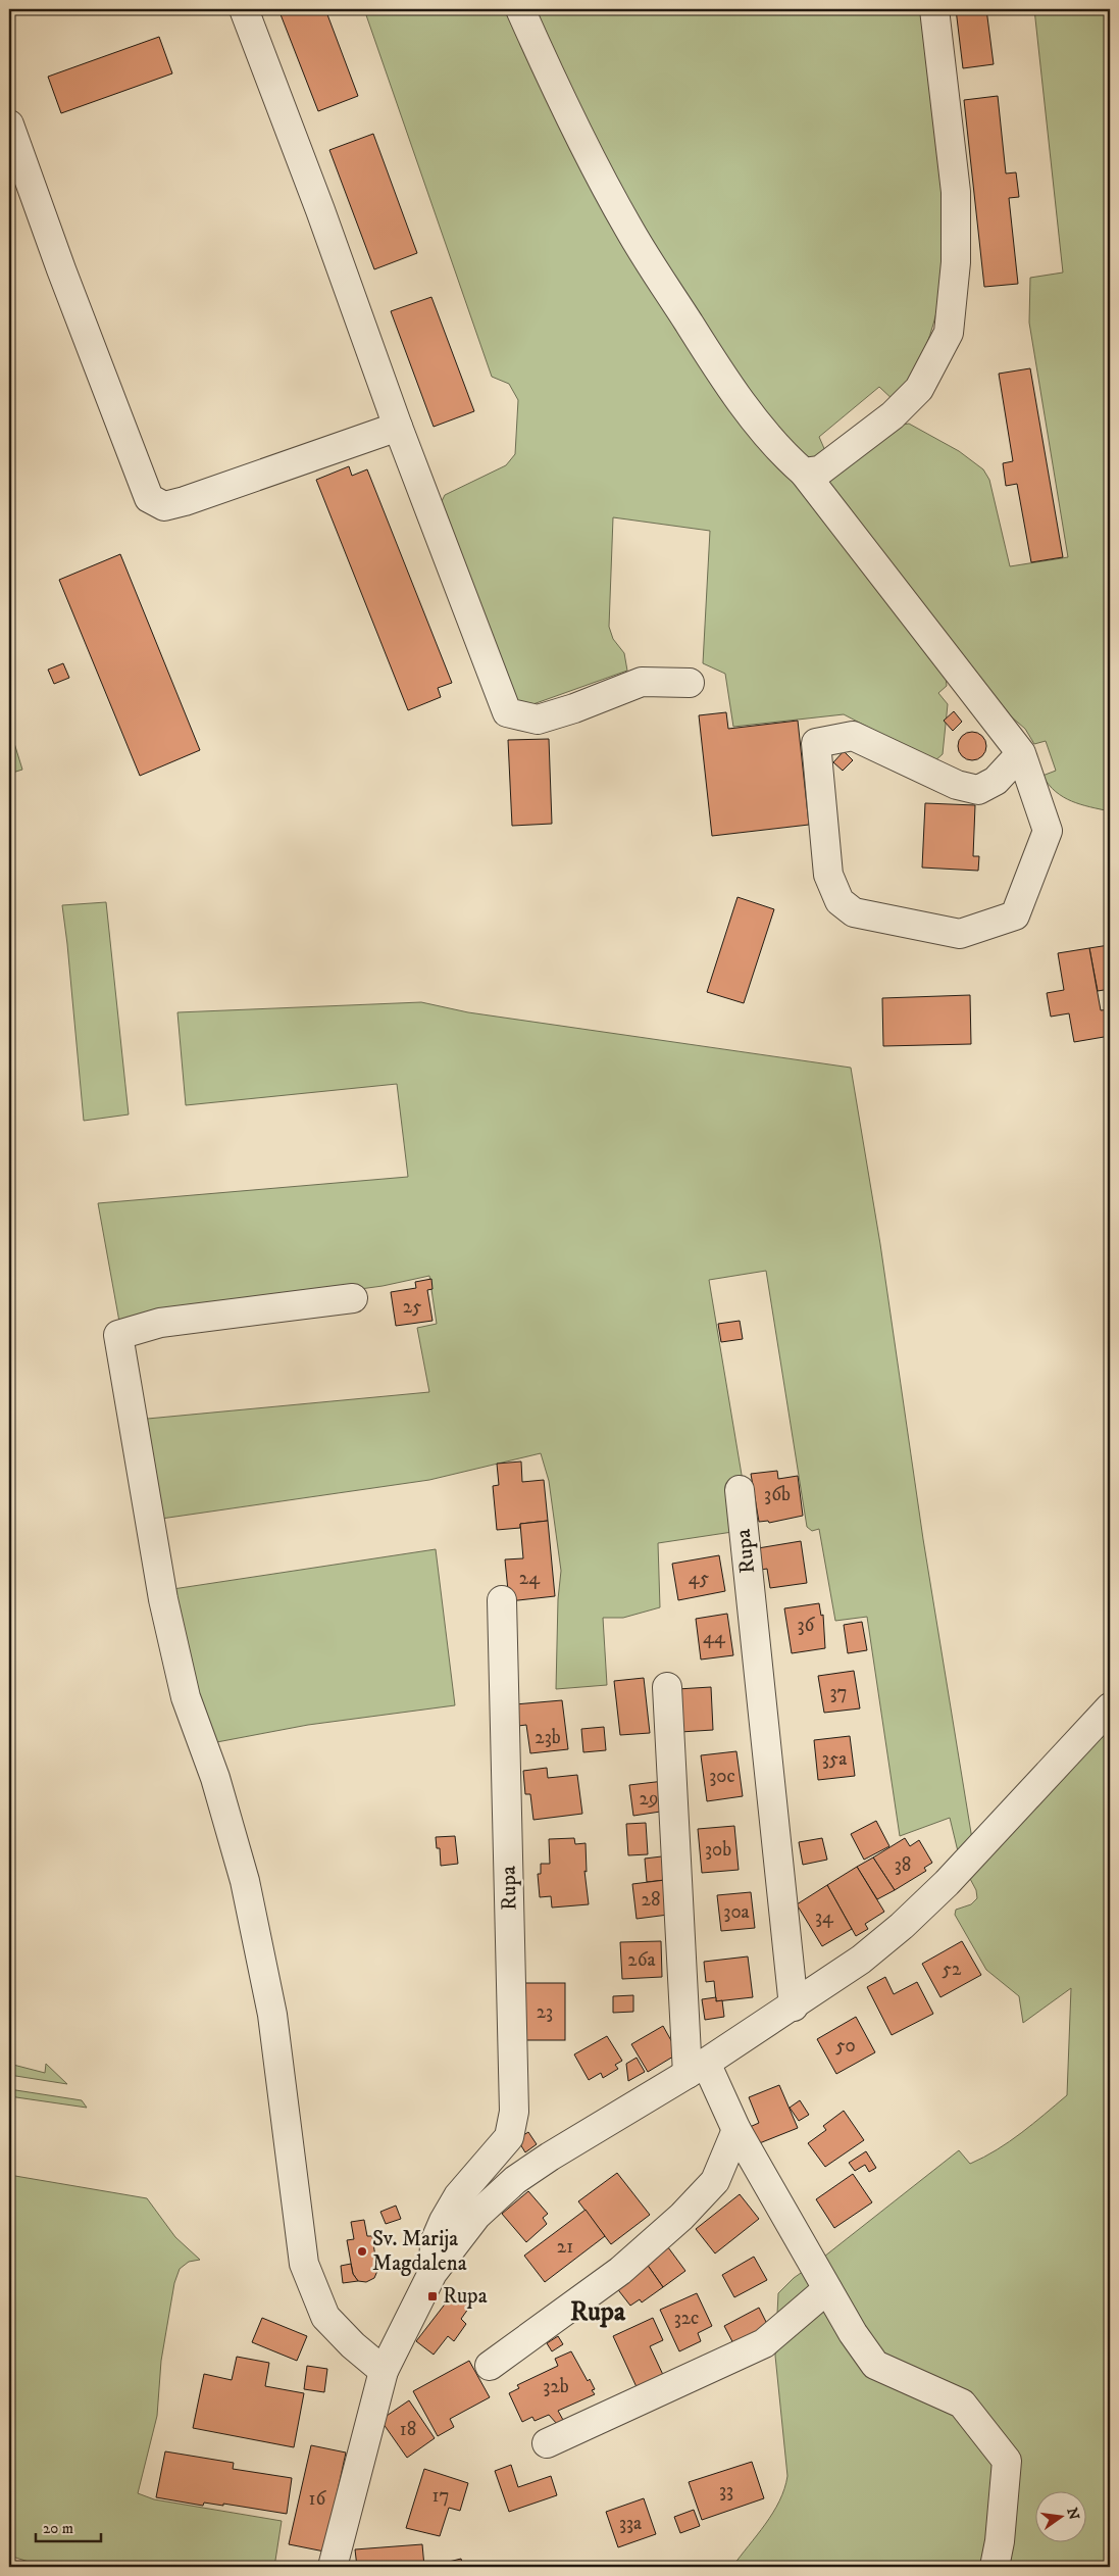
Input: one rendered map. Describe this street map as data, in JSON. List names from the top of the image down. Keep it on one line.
{"streets":{"street":["Rupa"]},"districts":["Rupa"],"places":{"other":["Sv. Marija Magdalena"],"transit":["Rupa"]},"house_numbers":["25","36b","24","45","36","44","37","23b","35a","30c","29","30b","38","28","30a","34","26a","52","23","50","21","32c","32b","18","33","17","16","33a"],"scale_bar":"20 m","north":"right"}
